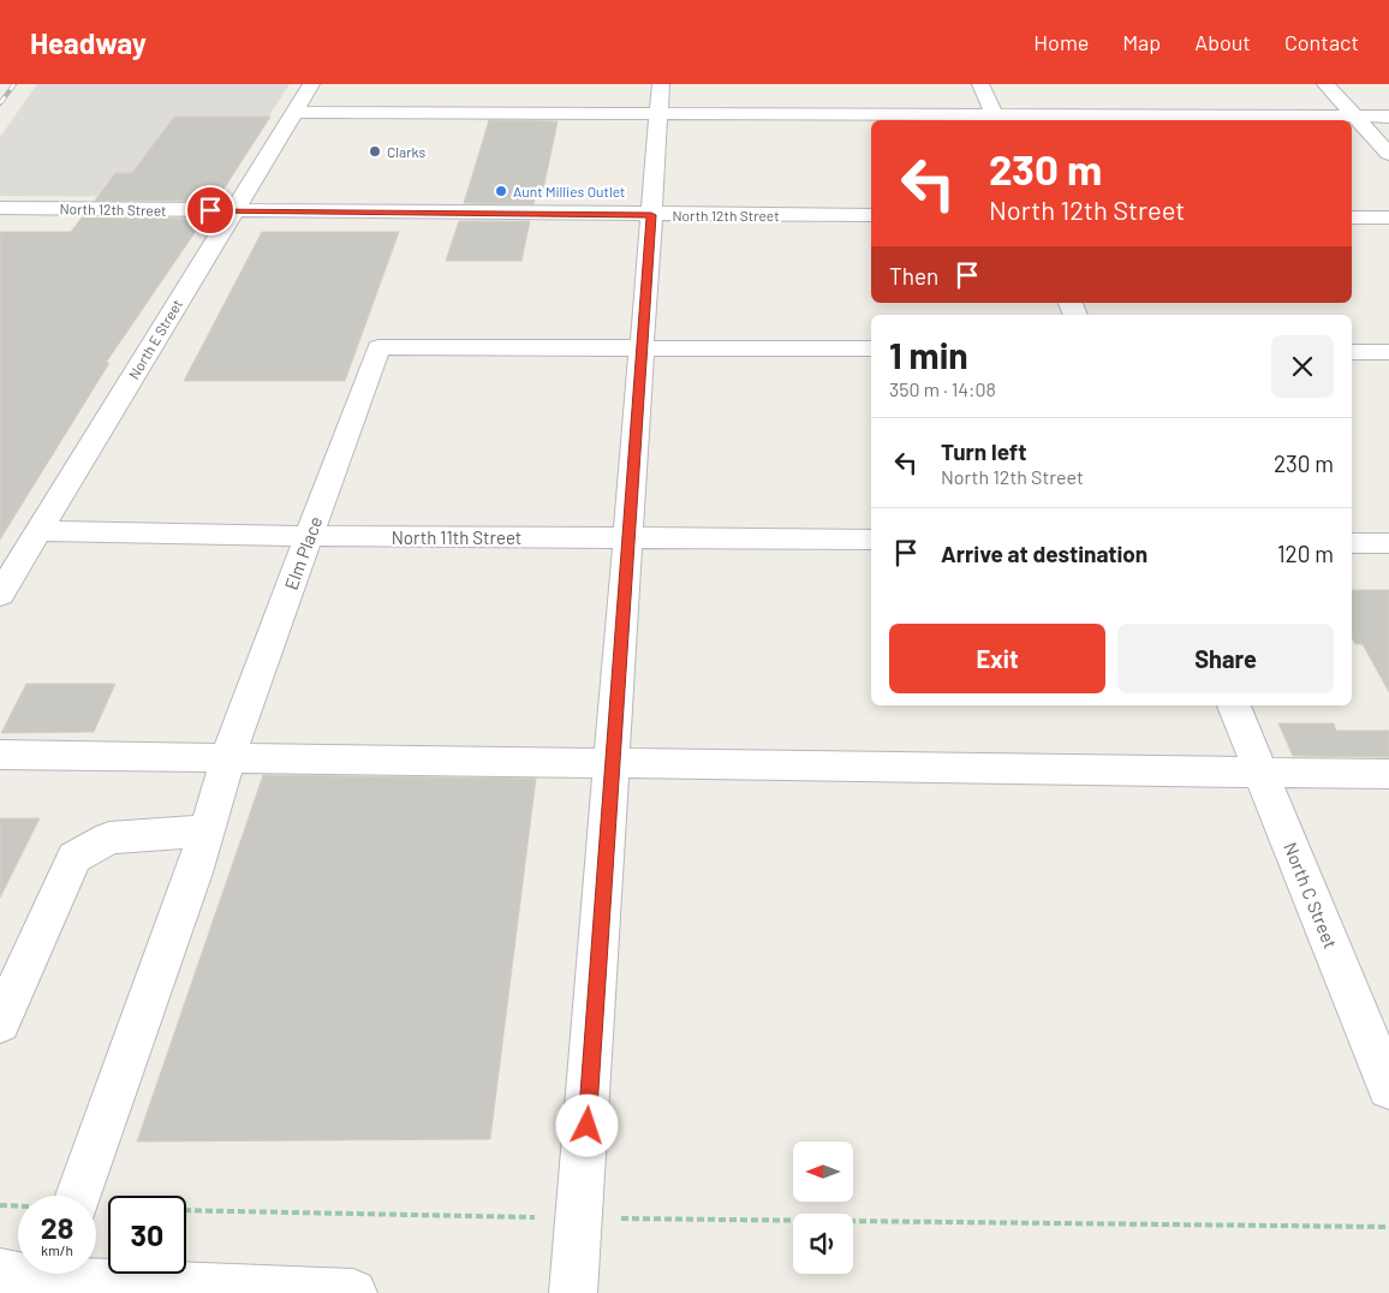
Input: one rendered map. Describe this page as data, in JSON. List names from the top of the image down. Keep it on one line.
{"streets":{"street":["North 12th Street","North E Street","North 11th Street","Elm Place","North C Street"]},"crossings":[["North 12th Street","North E Street"],["North E Street","North 11th Street"],["North 11th Street","Elm Place"]],"places":["Clarks","Aunt Millies Outlet"],"north":"left","page":{"header":"Headway","nav":["Home","Map","About","Contact"],"turn":["230 m","North 12th Street"],"then":"Then","heading":["1 min","350 m · 14:08"],"list":[{"name":"Turn left","note":"North 12th Street","value":"230 m"},{"name":"Arrive at destination","value":"120 m"}],"buttons":["Exit","Share"],"speed":"28 km/h","limit":"30"}}
